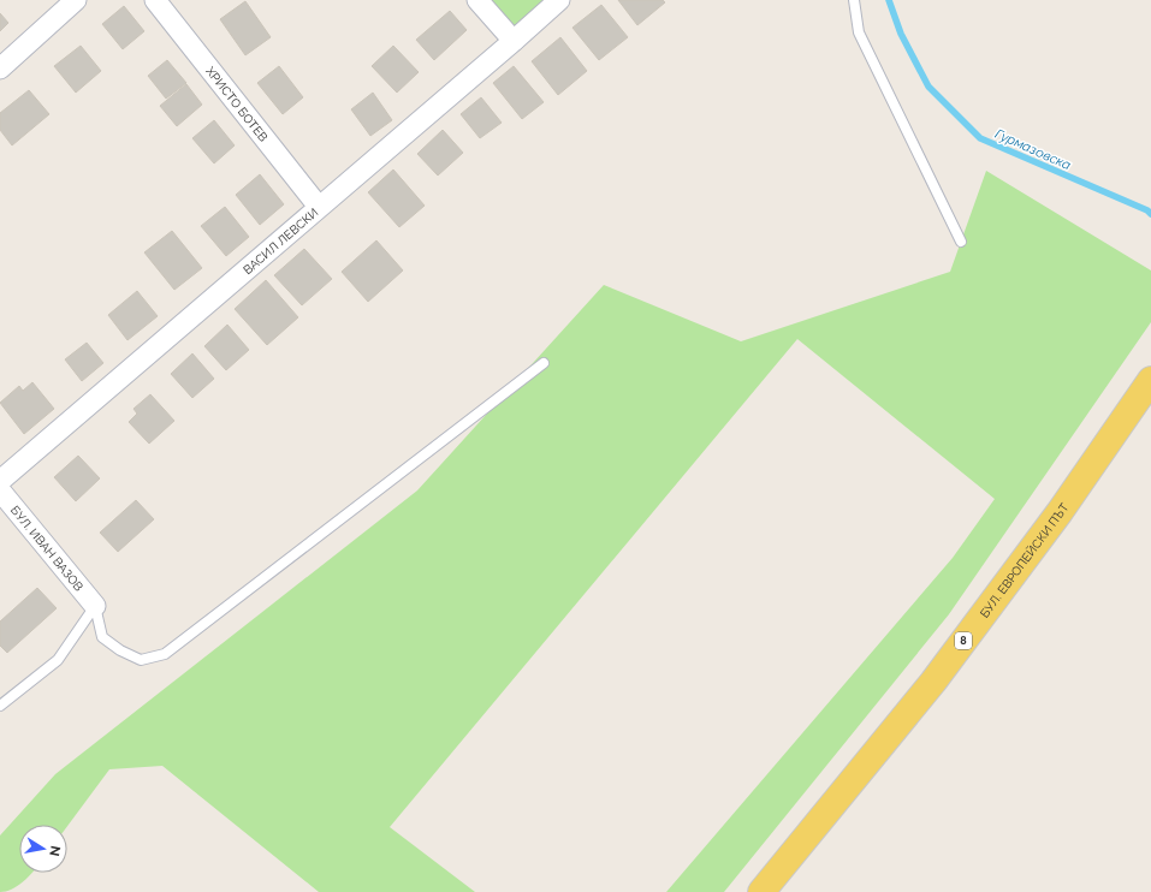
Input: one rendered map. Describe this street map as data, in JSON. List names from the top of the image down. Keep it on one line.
{"streets":{"main road":["БУЛ. ЕВРОПЕЙСКИ ПЪТ","8"],"street":["ХРИСТО БОТЕВ","ВАСИЛ ЛЕВСКИ","БУЛ. ИВАН ВАЗОВ"]},"crossings":[["ХРИСТО БОТЕВ","ВАСИЛ ЛЕВСКИ"]],"water":["Гурмазовска"],"north":"right"}
